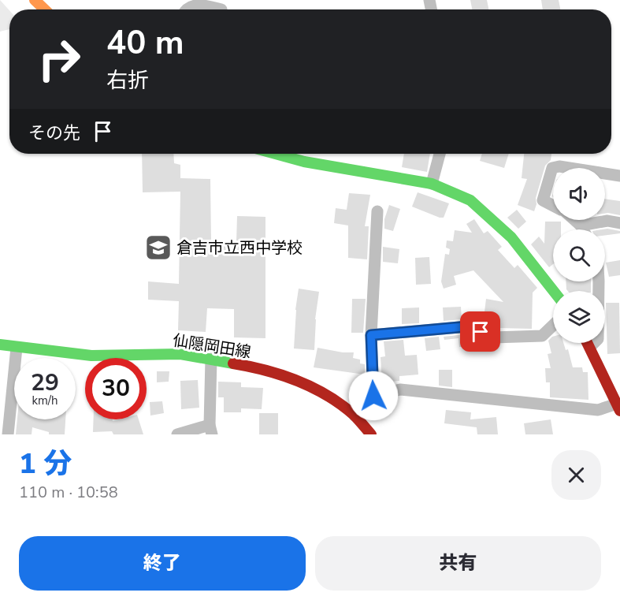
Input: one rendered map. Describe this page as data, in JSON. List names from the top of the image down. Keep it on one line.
{"streets":{"main road":["仙隠岡田線"]},"places":{"school or university":["倉吉市立西中学校"]},"page":{"turn":["40 m","右折"],"then":"その先","speed":"29 km/h","limit":"30","heading":["1 分","110 m · 10:58"],"buttons":["終了","共有"]}}
